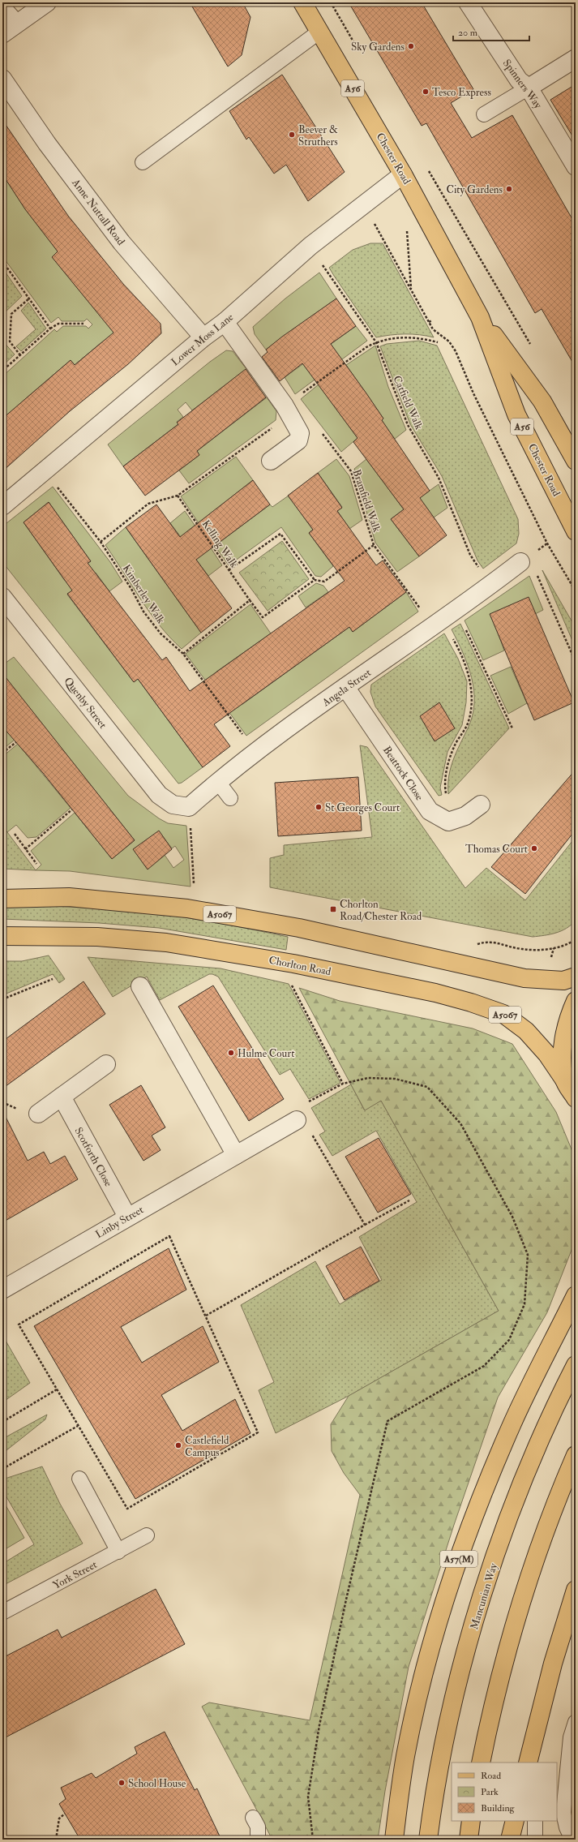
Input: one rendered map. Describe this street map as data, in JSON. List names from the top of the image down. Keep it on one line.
{"streets":{"main road":["A56","Chester Road","A5067","Chorlton Road","A57(M)","Mancunian Way"],"street":["Spinners Way","Anne Nuttall Road","Lower Moss Lane","Angela Street","Quenby Street","Beattock Close","Scotforth Close","Linby Street"],"lane":["York Street"],"path":["Catfield Walk","Bramfield Walk","Kelling Walk","Kimberley Walk"]},"crossings":[["Chester Road","Lower Moss Lane"],["Anne Nuttall Road","Lower Moss Lane"],["Bramfield Walk","Kelling Walk"],["Angela Street","Quenby Street"],["Angela Street","Beattock Close"],["Scotforth Close","Linby Street"]],"places":{"other":["Sky Gardens","Tesco Express","Beever & Struthers","City Gardens","St Georges Court","Thomas Court","Hulme Court","Castlefield Campus","School House"],"transit":["Chorlton Road/Chester Road"]},"legend":["Road","Park","Building"],"scale_bar":"20 m"}
